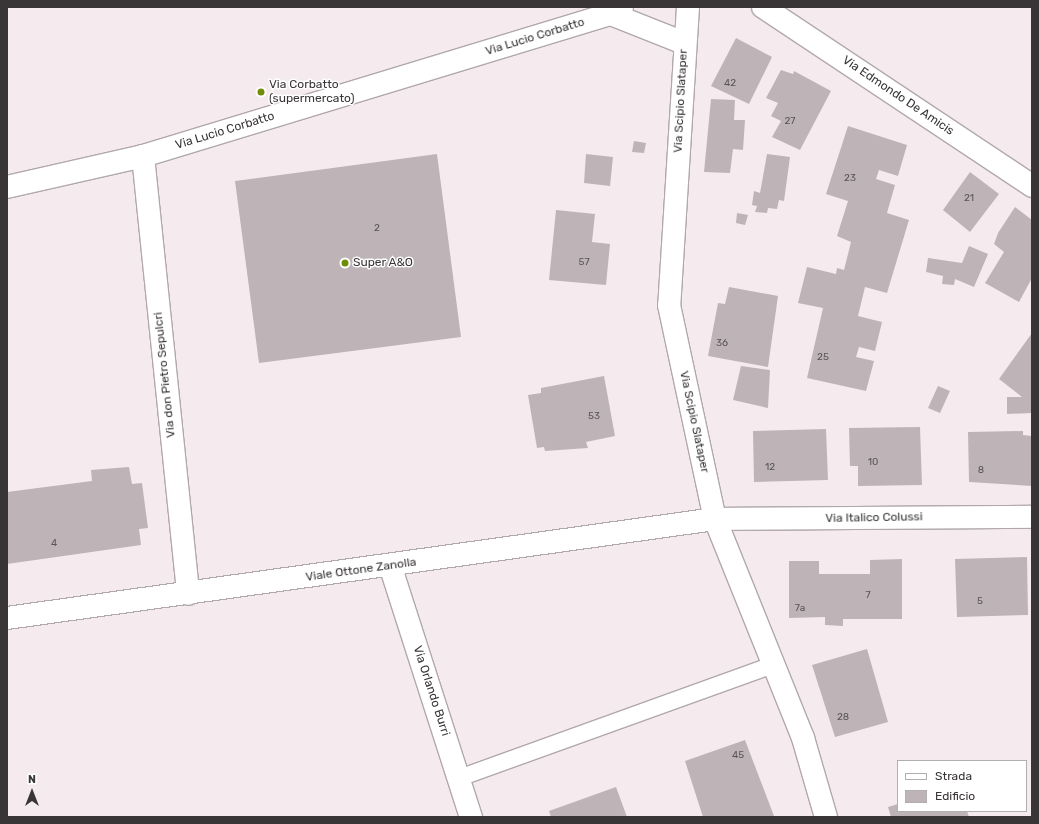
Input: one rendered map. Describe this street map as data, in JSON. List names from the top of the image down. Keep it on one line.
{"streets":{"street":["Via Lucio Corbatto","Via Edmondo De Amicis","Via Scipio Slataper","Via don Pietro Sepulcri","Via Italico Colussi","Viale Ottone Zanolla","Via Orlando Burri"]},"crossings":[["Via Lucio Corbatto","Via don Pietro Sepulcri"],["Via Scipio Slataper","Via Italico Colussi"],["Via Scipio Slataper","Viale Ottone Zanolla"],["Via don Pietro Sepulcri","Viale Ottone Zanolla"],["Via Italico Colussi","Viale Ottone Zanolla"],["Viale Ottone Zanolla","Via Orlando Burri"]],"places":["Via Corbatto (supermercato)","Super A&O"],"house_numbers":["42","27","23","21","2","57","36","25","53","10","12","8","4","7","5","7a","28","45"],"legend":["Strada","Edificio"],"north":"top"}
